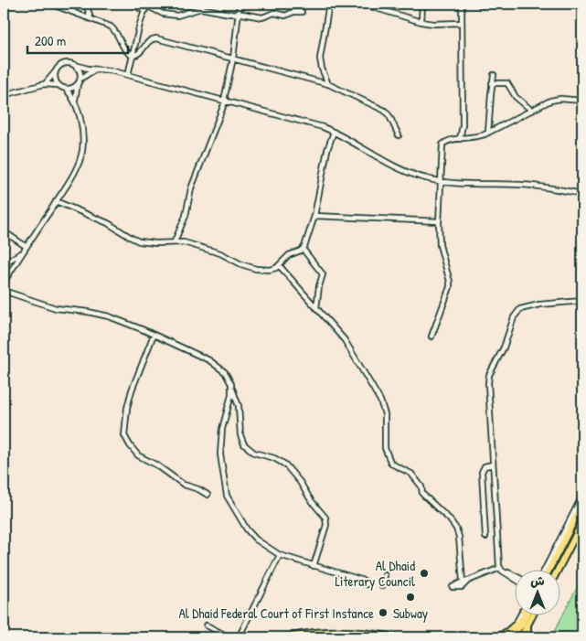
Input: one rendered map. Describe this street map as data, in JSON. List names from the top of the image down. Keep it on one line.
{"places":["Al Dhaid Literary Council","Subway","Al Dhaid Federal Court of First Instance"],"scale_bar":"200 m","north":"top"}
